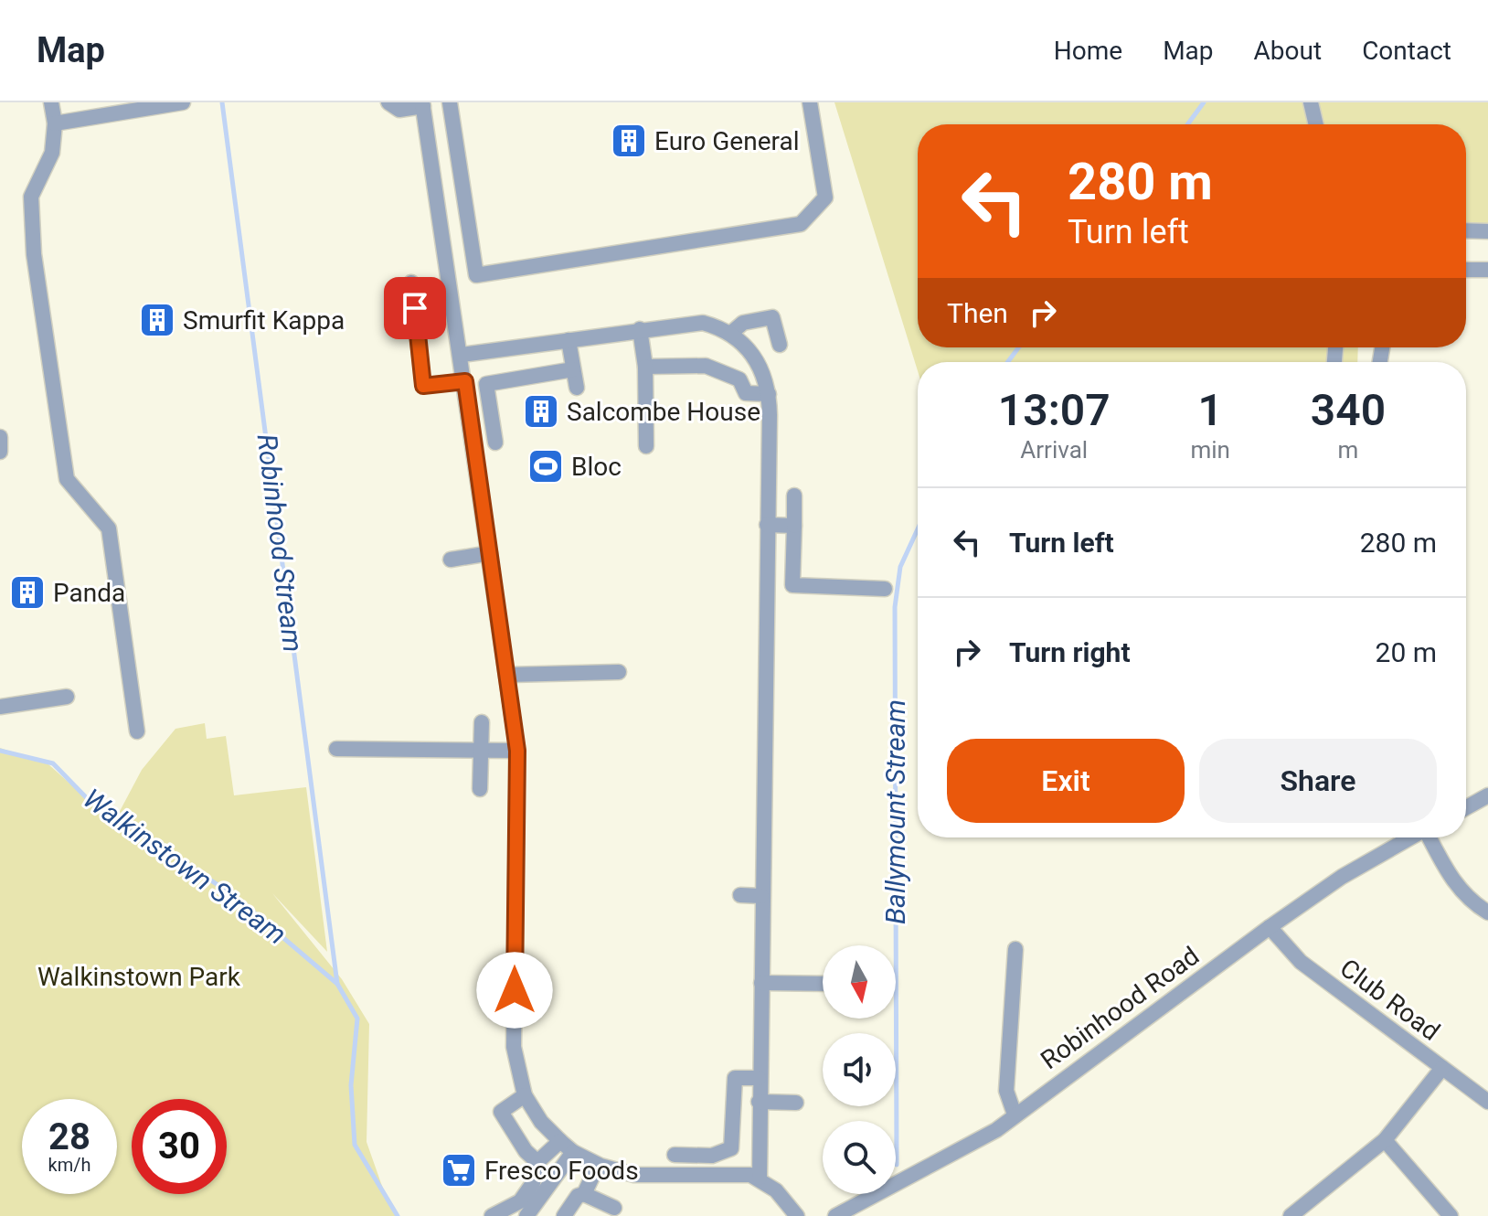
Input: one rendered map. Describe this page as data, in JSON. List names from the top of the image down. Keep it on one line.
{"streets":{"street":["Club Road","Robinhood Road"]},"crossings":[["Club Road","Robinhood Road"]],"water":["Robinhood Stream","Ballymount Stream","Walkinstown Stream"],"parks":["Walkinstown Park"],"places":{"building":["Euro General","Smurfit Kappa","Salcombe House","Panda"],"sports":["Bloc"],"supermarket":["Fresco Foods"]},"north":"bottom","page":{"header":"Map","nav":["Home","Map","About","Contact"],"turn":["280 m","Turn left"],"then":"Then","eta":["13:07","Arrival","1","min","340","m"],"list":[{"name":"Turn left","value":"280 m"},{"name":"Turn right","value":"20 m"}],"buttons":["Exit","Share"],"speed":"28 km/h","limit":"30"}}
